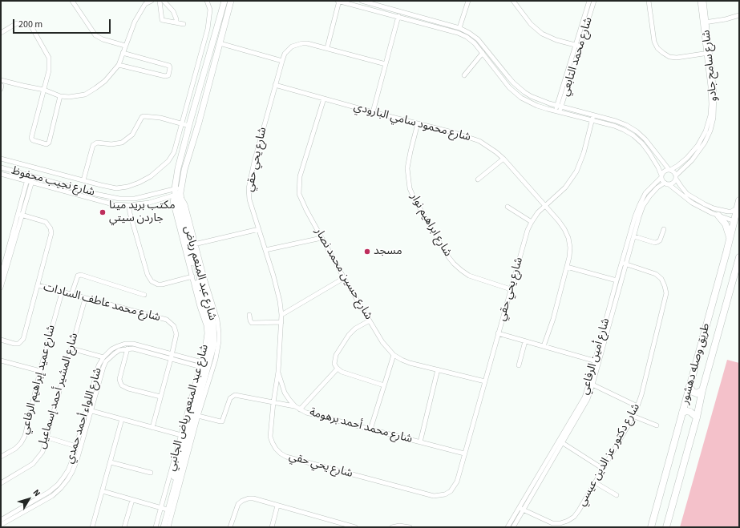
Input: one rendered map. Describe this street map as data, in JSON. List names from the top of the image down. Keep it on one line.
{"streets":{"main road":["طريق وصله دهشور"],"street":["شارع محمد التابعي","شارع سامح جادو","شارع محمود سامي البارودي","شارع يحي حقي","شارع نجيب محفوظ","شارع ابراهيم نوار","شارع عبد المنعم رياض","شارع حسين محمد نصار","شارع محمد عاطف السادات","شارع أمين الرفاعي","شارع عميد إبراهيم الرفاعي","شارع المشير أحمد إسماعيل","شارع عبد المنعم رياض الجانبي","شارع اللواء أحمد حمدي","شارع محمد أحمد برهومة","شارع دكتور عز الدين عيسي"]},"crossings":[["شارع سامح جادو","شارع أمين الرفاعي"],["شارع محمود سامي البارودي","شارع يحي حقي"],["شارع محمود سامي البارودي","شارع ابراهيم نوار"],["شارع محمود سامي البارودي","شارع حسين محمد نصار"],["شارع يحي حقي","شارع ابراهيم نوار"],["شارع يحي حقي","شارع حسين محمد نصار"],["شارع يحي حقي","شارع محمد أحمد برهومة"],["شارع نجيب محفوظ","شارع عبد المنعم رياض"],["شارع نجيب محفوظ","شارع عبد المنعم رياض الجانبي"],["شارع عبد المنعم رياض","شارع عبد المنعم رياض الجانبي"],["شارع عبد المنعم رياض","شارع اللواء أحمد حمدي"],["شارع محمد عاطف السادات","شارع عميد إبراهيم الرفاعي"],["شارع محمد عاطف السادات","شارع المشير أحمد إسماعيل"],["شارع محمد عاطف السادات","شارع اللواء أحمد حمدي"],["شارع أمين الرفاعي","شارع دكتور عز الدين عيسي"],["شارع عبد المنعم رياض الجانبي","شارع اللواء أحمد حمدي"]],"places":["مكتب بريد مينا جاردن سيتي","مسجد"],"scale_bar":"200 m","north":"top right"}
